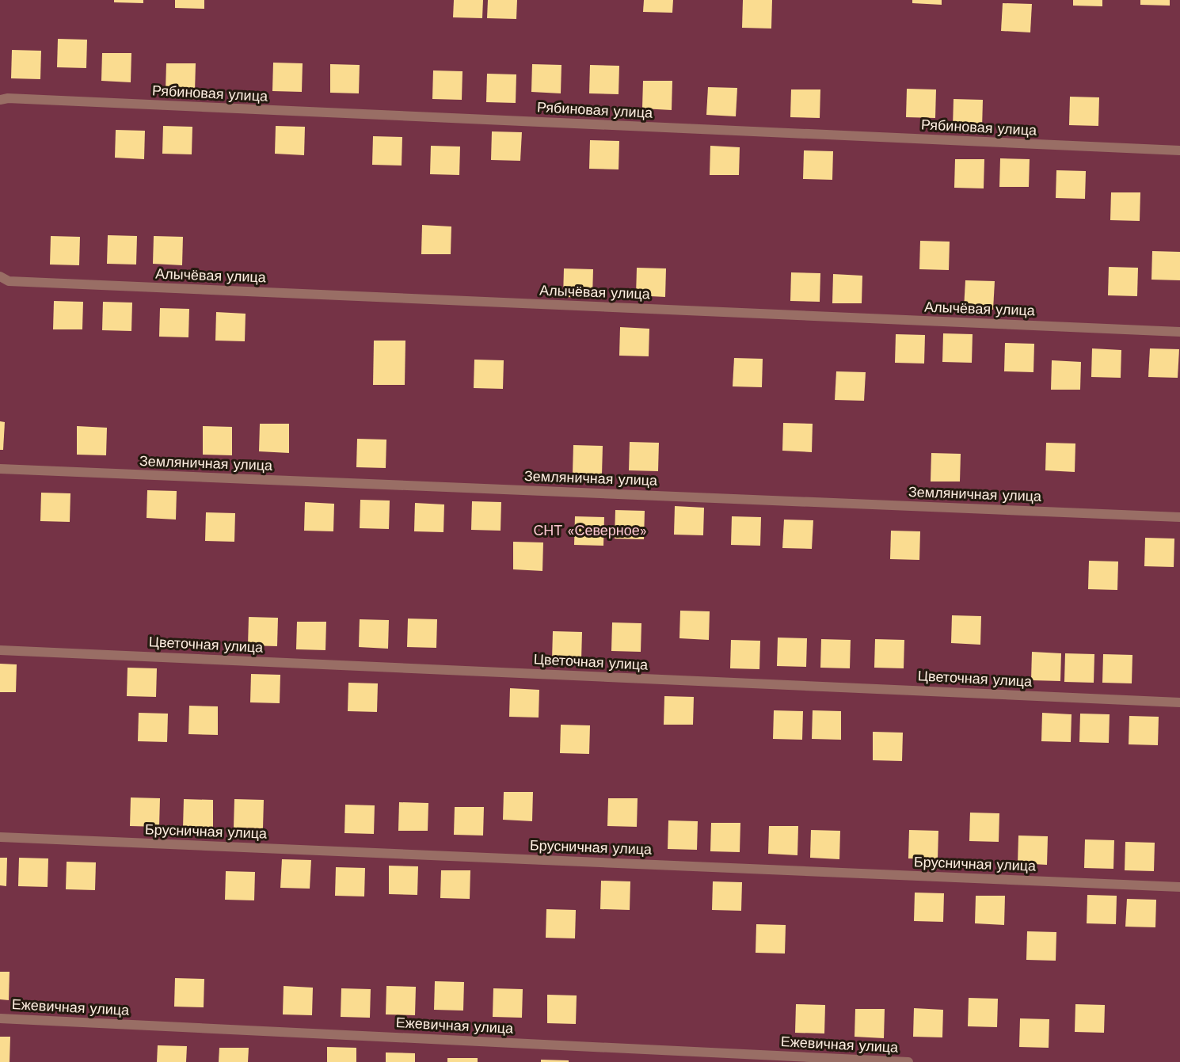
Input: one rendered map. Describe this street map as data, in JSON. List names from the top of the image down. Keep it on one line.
{"streets":{"street":["Рябиновая улица","Алычёвая улица","Земляничная улица","Цветочная улица","Брусничная улица","Ежевичная улица"]},"parks":["СНТ «Северное»"]}
